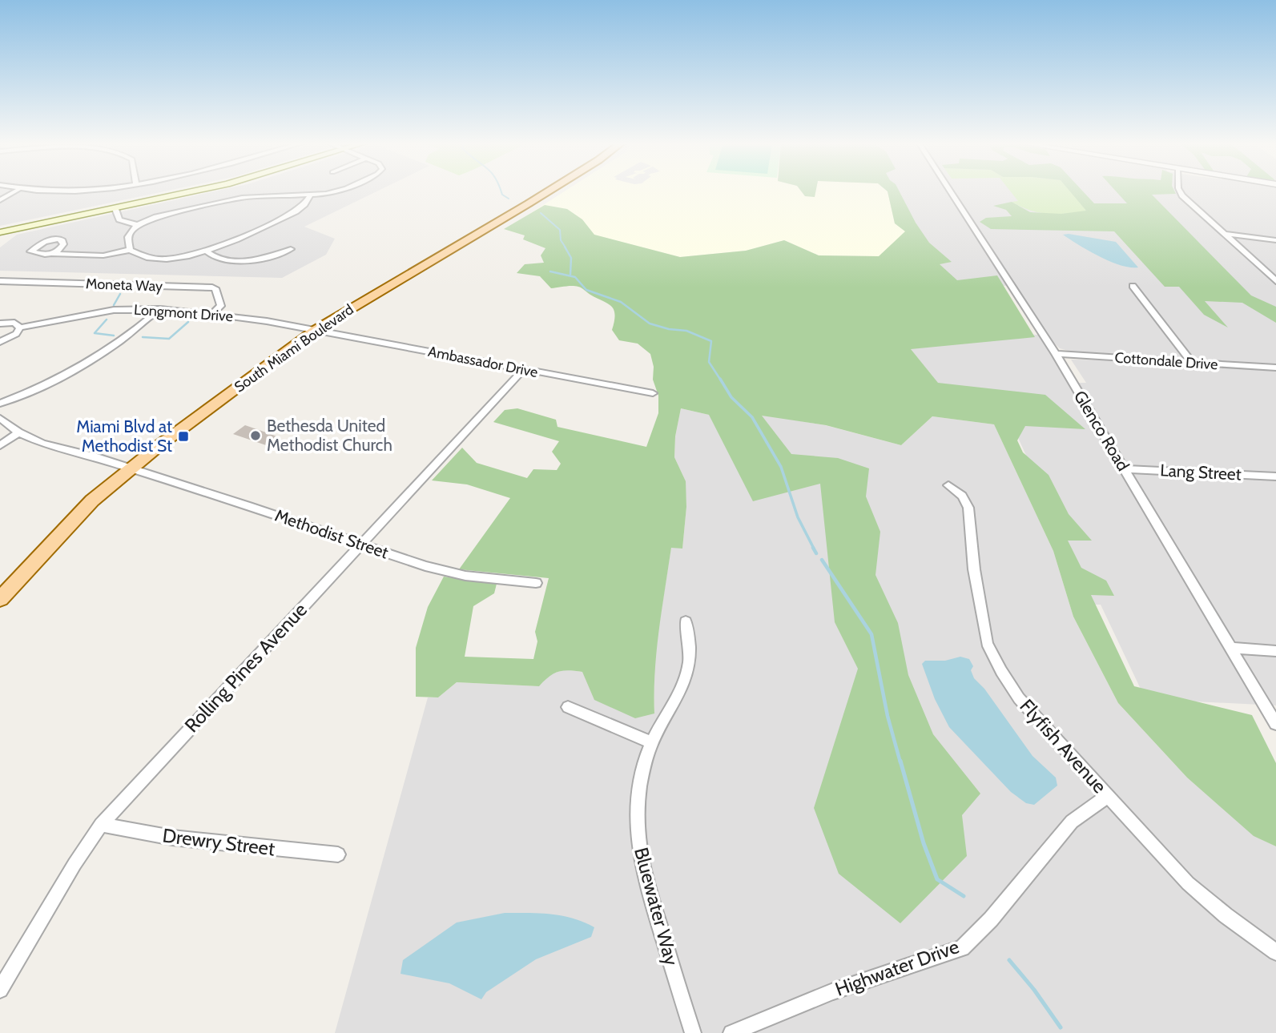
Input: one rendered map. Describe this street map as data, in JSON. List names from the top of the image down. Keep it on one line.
{"streets":{"main road":["South Miami Boulevard"],"street":["Moneta Way","Longmont Drive","Cottondale Drive","Ambassador Drive","Glenco Road","Lang Street","Methodist Street","Rolling Pines Avenue","Flyfish Avenue","Drewry Street","Bluewater Way","Highwater Drive"]},"crossings":[["Moneta Way","Longmont Drive"],["Longmont Drive","South Miami Boulevard"],["Longmont Drive","Ambassador Drive"],["South Miami Boulevard","Ambassador Drive"],["South Miami Boulevard","Methodist Street"],["Cottondale Drive","Glenco Road"],["Ambassador Drive","Rolling Pines Avenue"],["Glenco Road","Lang Street"],["Methodist Street","Rolling Pines Avenue"],["Rolling Pines Avenue","Drewry Street"],["Flyfish Avenue","Highwater Drive"]],"places":{"other":["Bethesda United Methodist Church"],"transit":["Miami Blvd at Methodist St"]}}
